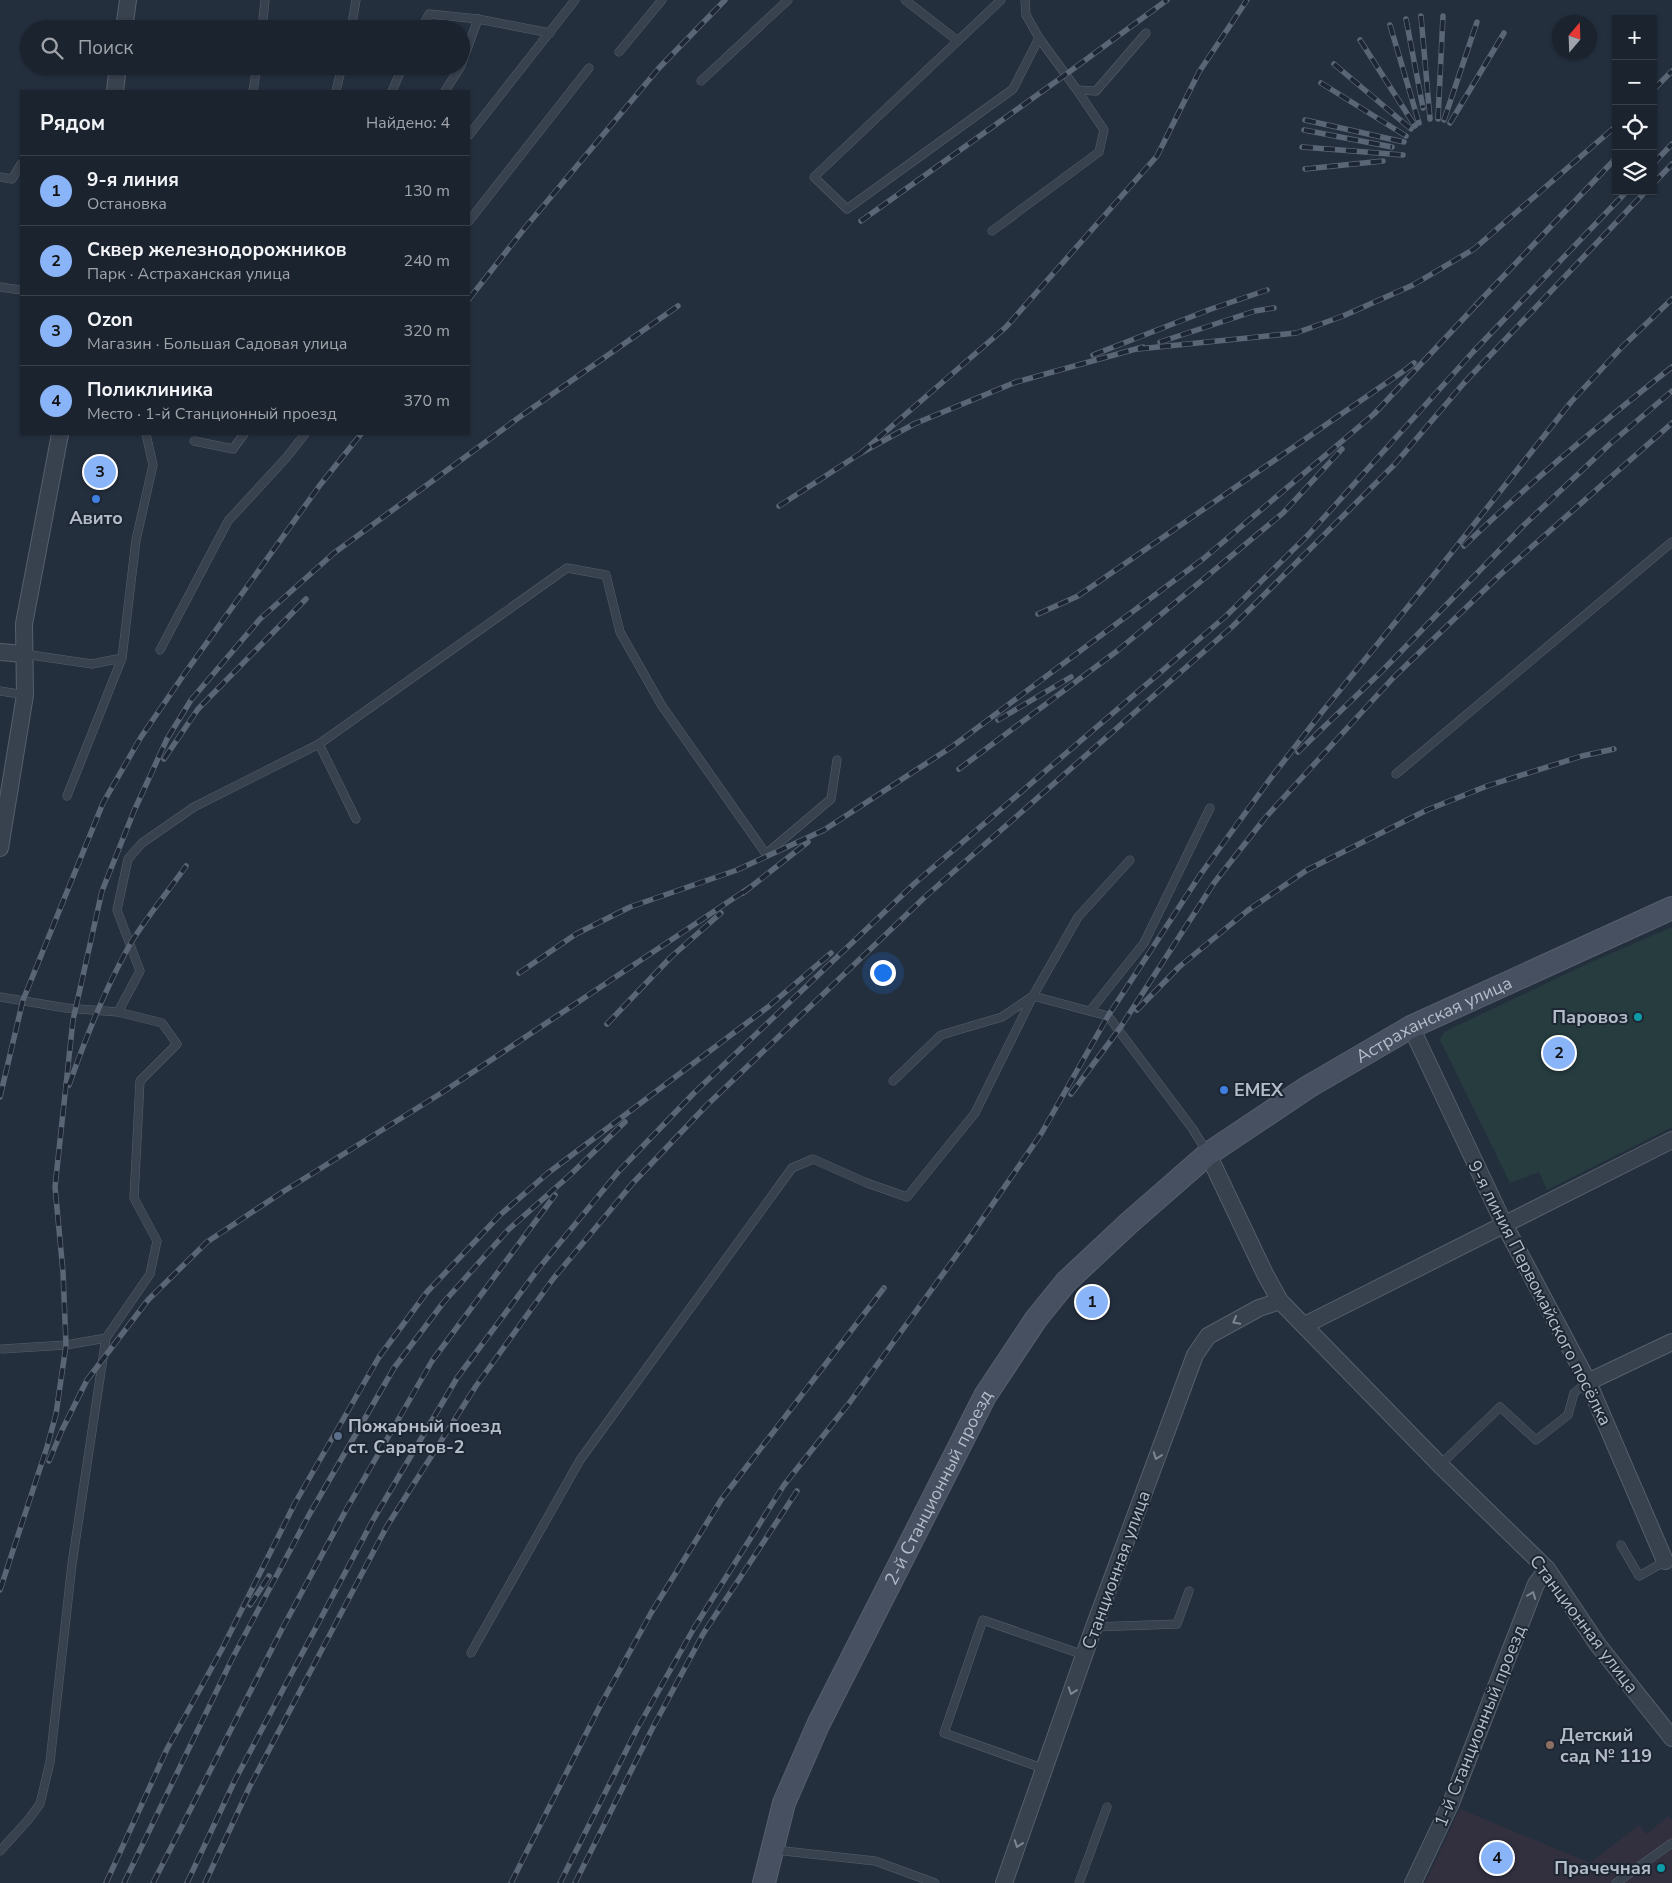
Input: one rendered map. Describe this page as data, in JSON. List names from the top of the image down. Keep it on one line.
{"streets":{"main road":["Астраханская улица","2-й Станционный проезд"],"street":["9-я линия Первомайского посёлка","Станционная улица","1-й Станционный проезд"]},"crossings":[["Астраханская улица","9-я линия Первомайского посёлка"],["Астраханская улица","2-й Станционный проезд"],["Астраханская улица","Станционная улица"],["2-й Станционный проезд","Станционная улица"],["Станционная улица","1-й Станционный проезд"]],"one_way":["Станционная улица","1-й Станционный проезд"],"places":["Авито","Паровоз","EMEX","Пожарный поезд ст. Саратов-2","Детский сад № 119","Прачечная"],"north":"top","page":{"map_buttons":["+","−"],"search":"Поиск","heading":["Рядом","Найдено: 4"],"list":[{"mark":"1","name":"9-я линия","note":"Остановка","value":"130 m"},{"mark":"2","name":"Сквер железнодорожников","note":"Парк · Астраханская улица","value":"240 m"},{"mark":"3","name":"Ozon","note":"Магазин · Большая Садовая улица","value":"320 m"},{"mark":"4","name":"Поликлиника","note":"Место · 1-й Станционный проезд","value":"370 m"}],"pins":["3","2","1","4"]}}
